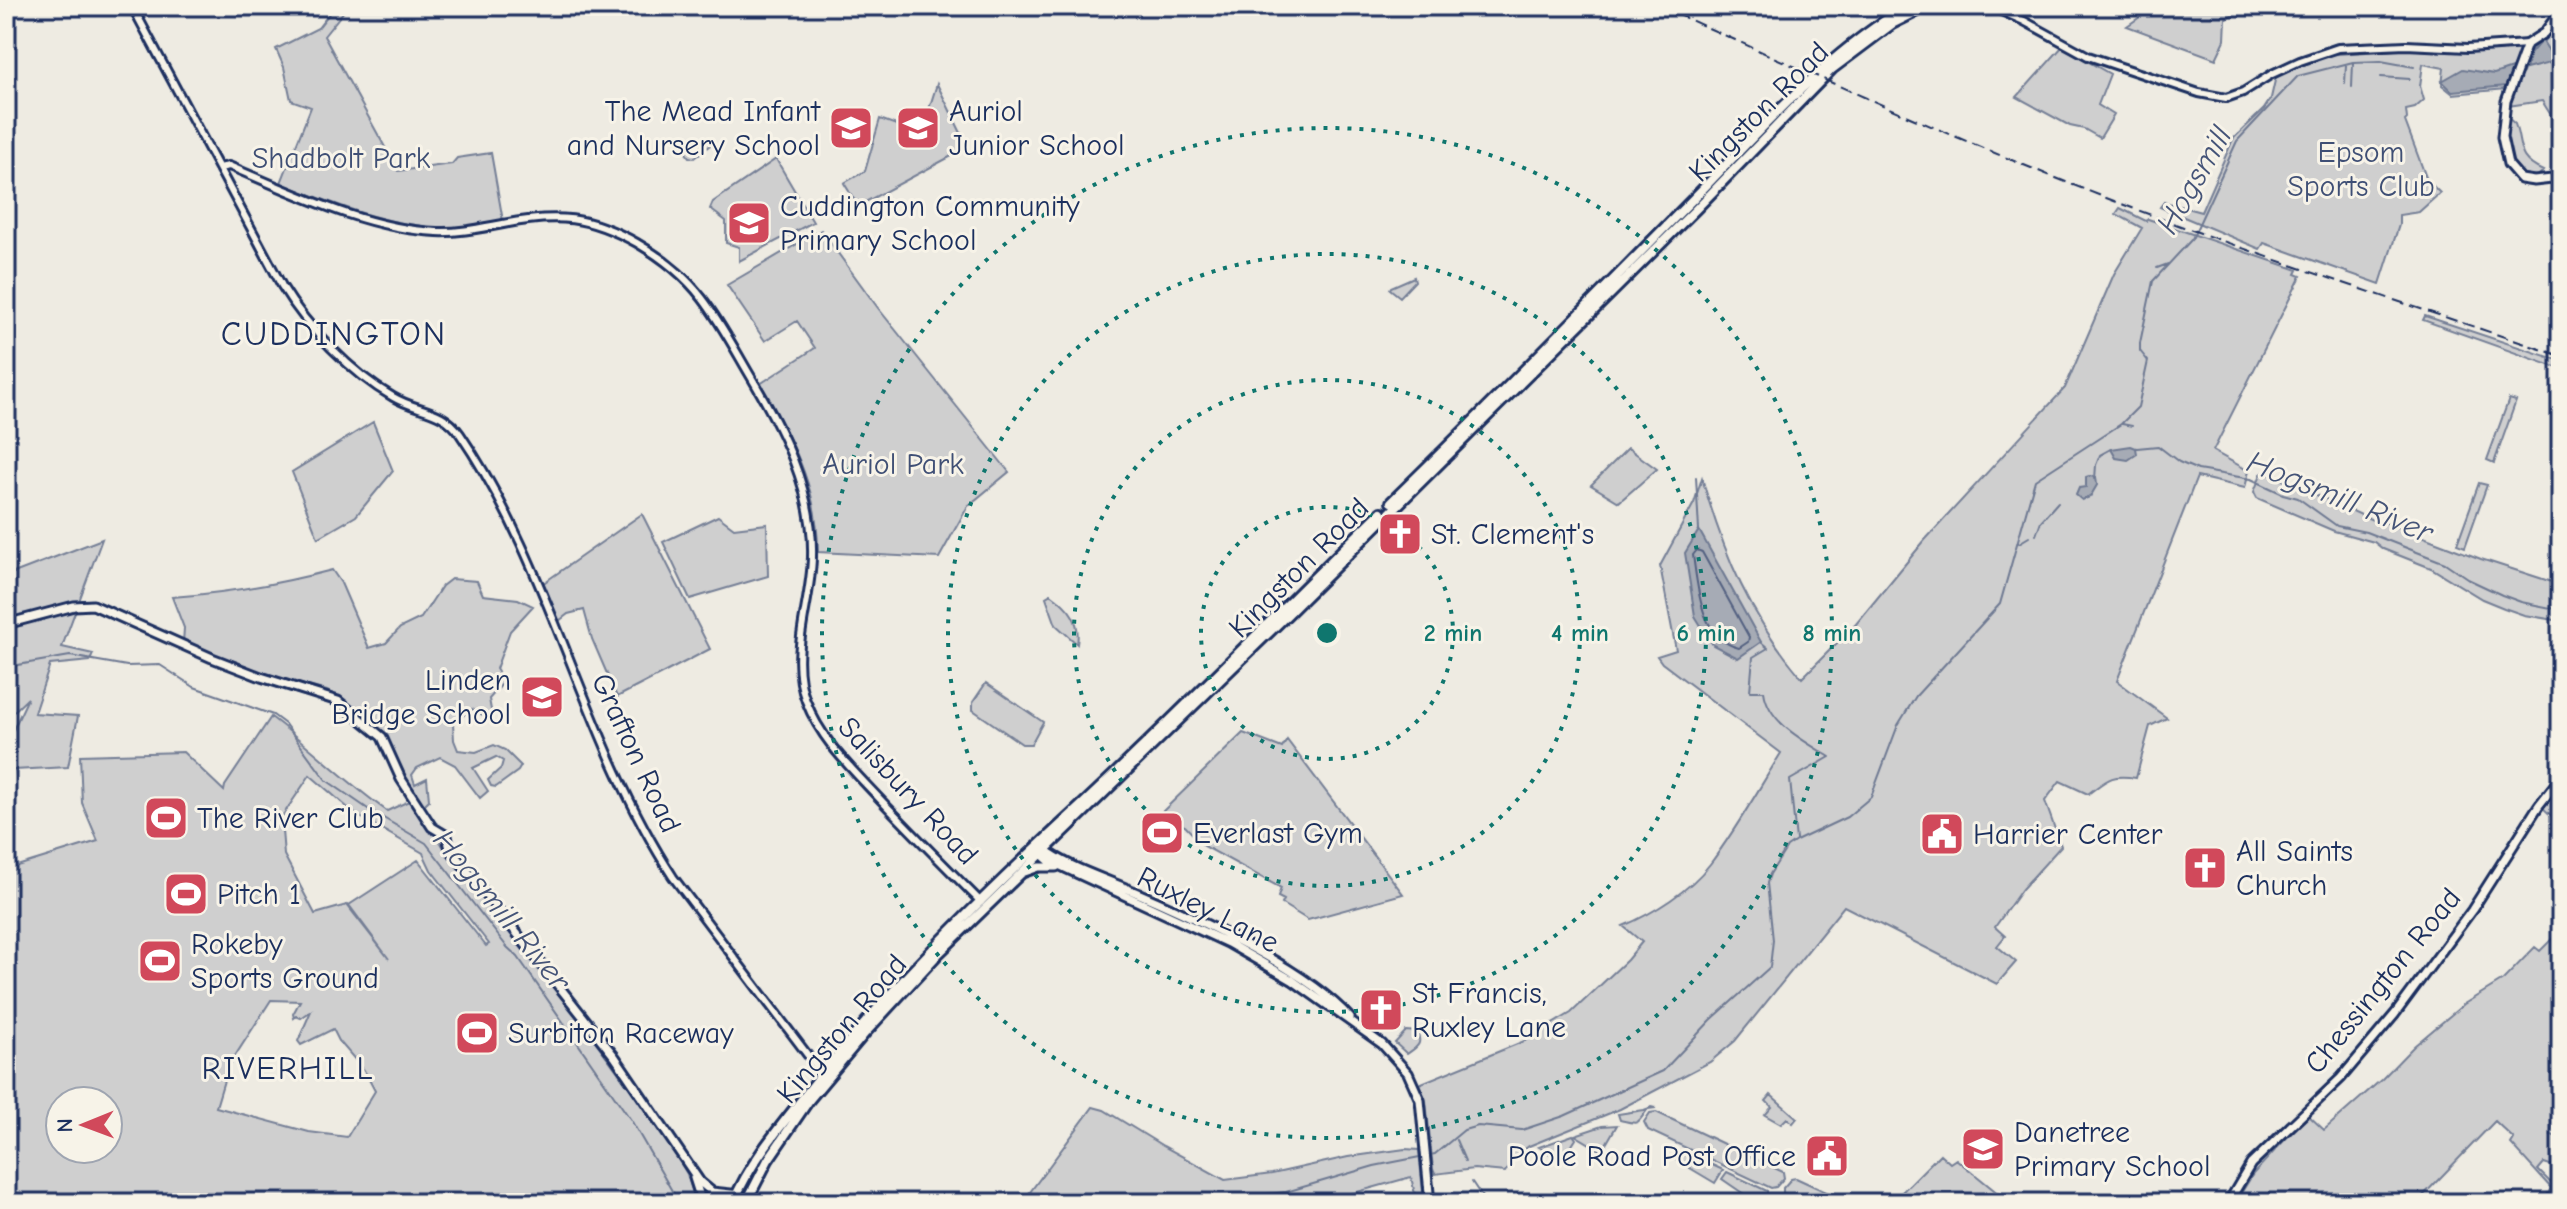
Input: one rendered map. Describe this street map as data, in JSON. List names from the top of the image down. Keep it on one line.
{"streets":{"highway":["Kingston Road"],"main road":["Ruxley Lane","Chessington Road"],"street":["Grafton Road","Salisbury Road"]},"crossings":[["Kingston Road","Grafton Road"],["Kingston Road","Salisbury Road"],["Kingston Road","Ruxley Lane"],["Grafton Road","Salisbury Road"]],"districts":["CUDDINGTON","RIVERHILL"],"water":["Hogsmill","Hogsmill River"],"parks":["Epsom Sports Club","Shadbolt Park","Auriol Park"],"places":{"school or university":["The Mead Infant and Nursery School","Auriol Junior School","Cuddington Community Primary School","Linden Bridge School","Danetree Primary School"],"church":["St. Clement's","All Saints Church","St Francis, Ruxley Lane"],"sports":["The River Club","Everlast Gym","Pitch 1","Rokeby Sports Ground","Surbiton Raceway"],"public building":["Harrier Center","Poole Road Post Office"]},"north":"left","rings":["2 min","4 min","6 min","8 min"]}
